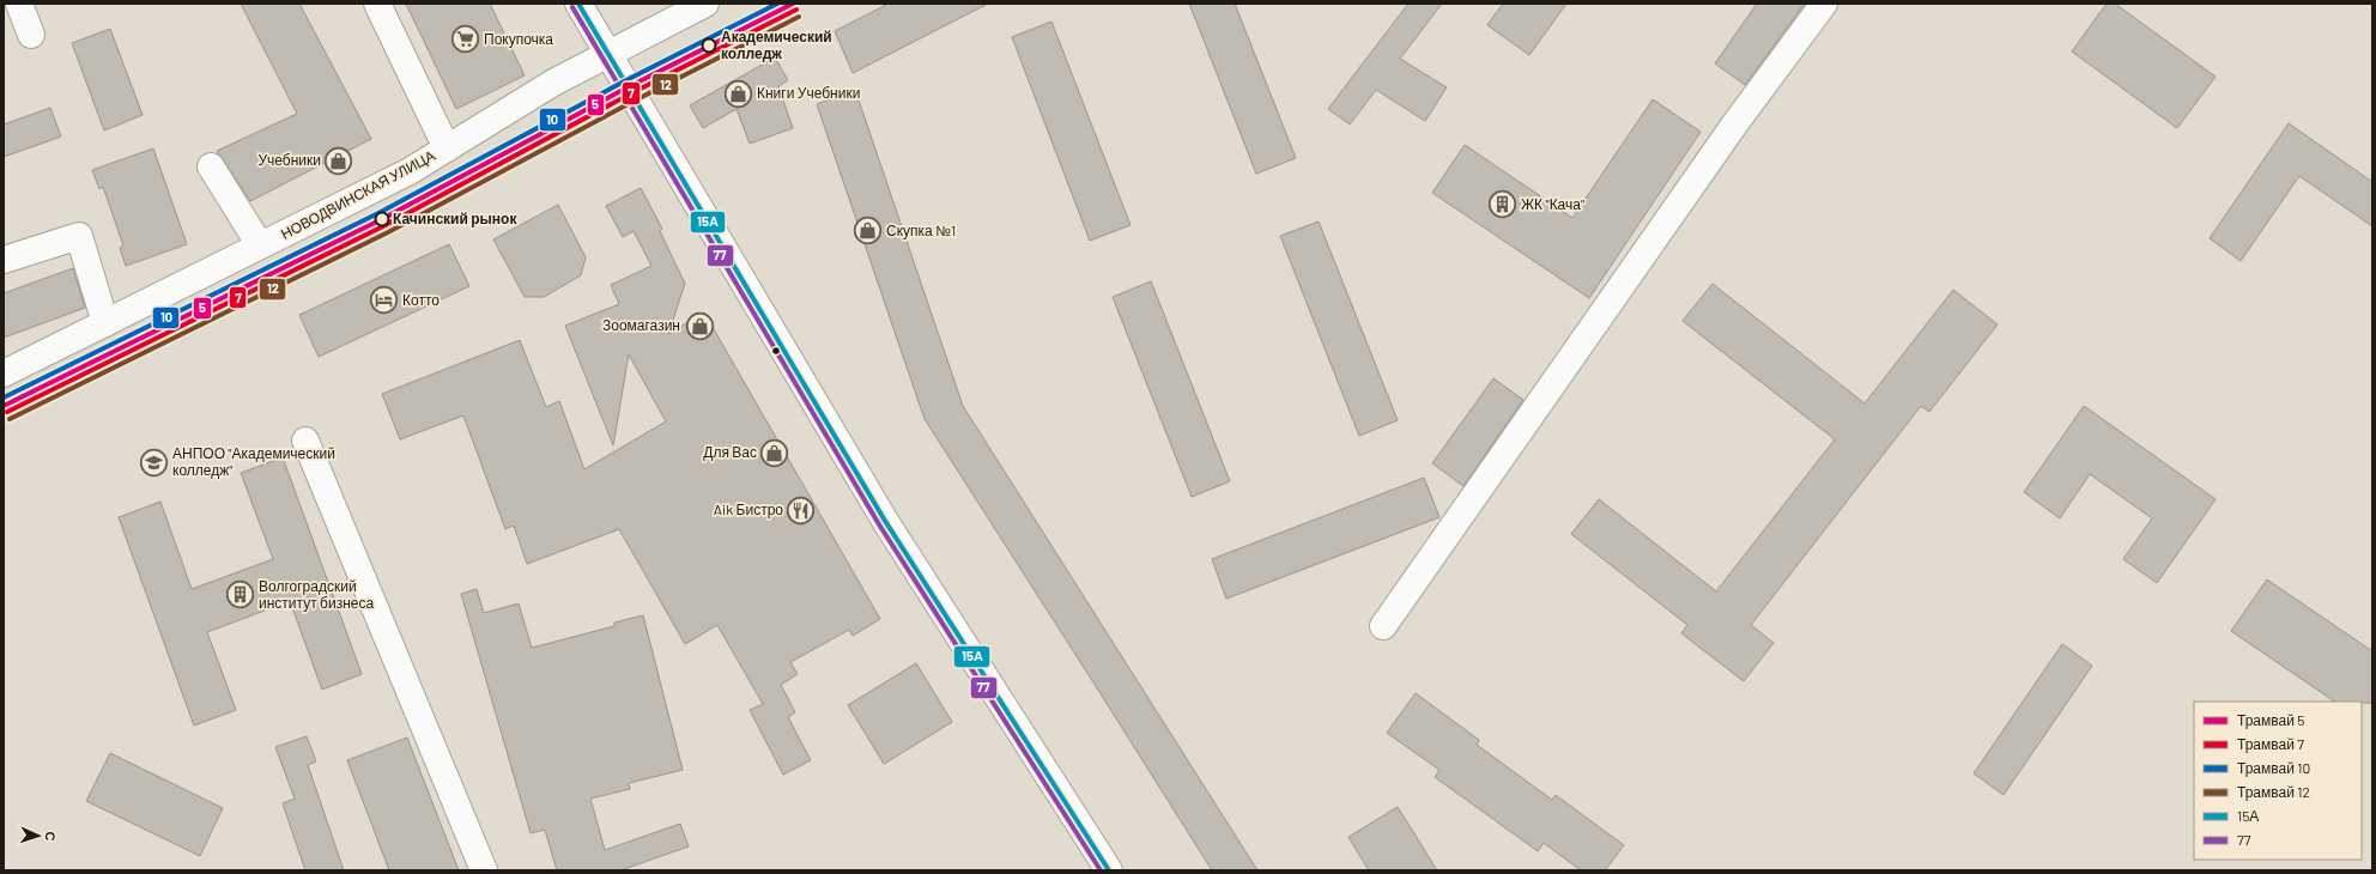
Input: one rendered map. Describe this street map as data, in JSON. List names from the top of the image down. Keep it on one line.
{"streets":{"street":["НОВОДВИНСКАЯ УЛИЦА"]},"places":{"supermarket":["Покупочка"],"other":["Академический колледж","Качинский рынок"],"shop":["Книги Учебники","Учебники","Скупка №1","Зоомагазин","Для Вас"],"building":["ЖК \"Кача\"","Волгоградский институт бизнеса"],"hotel":["Котто"],"school or university":["АНПОО \"Академический колледж\""],"restaurant":["Aik Бистро"]},"lines":["tram line 5","tram line 10","transit line 15А","transit line 77","tram line 7","tram line 12"],"legend":["Трамвай 5","Трамвай 7","Трамвай 10","Трамвай 12","15А","77"],"north":"right"}
